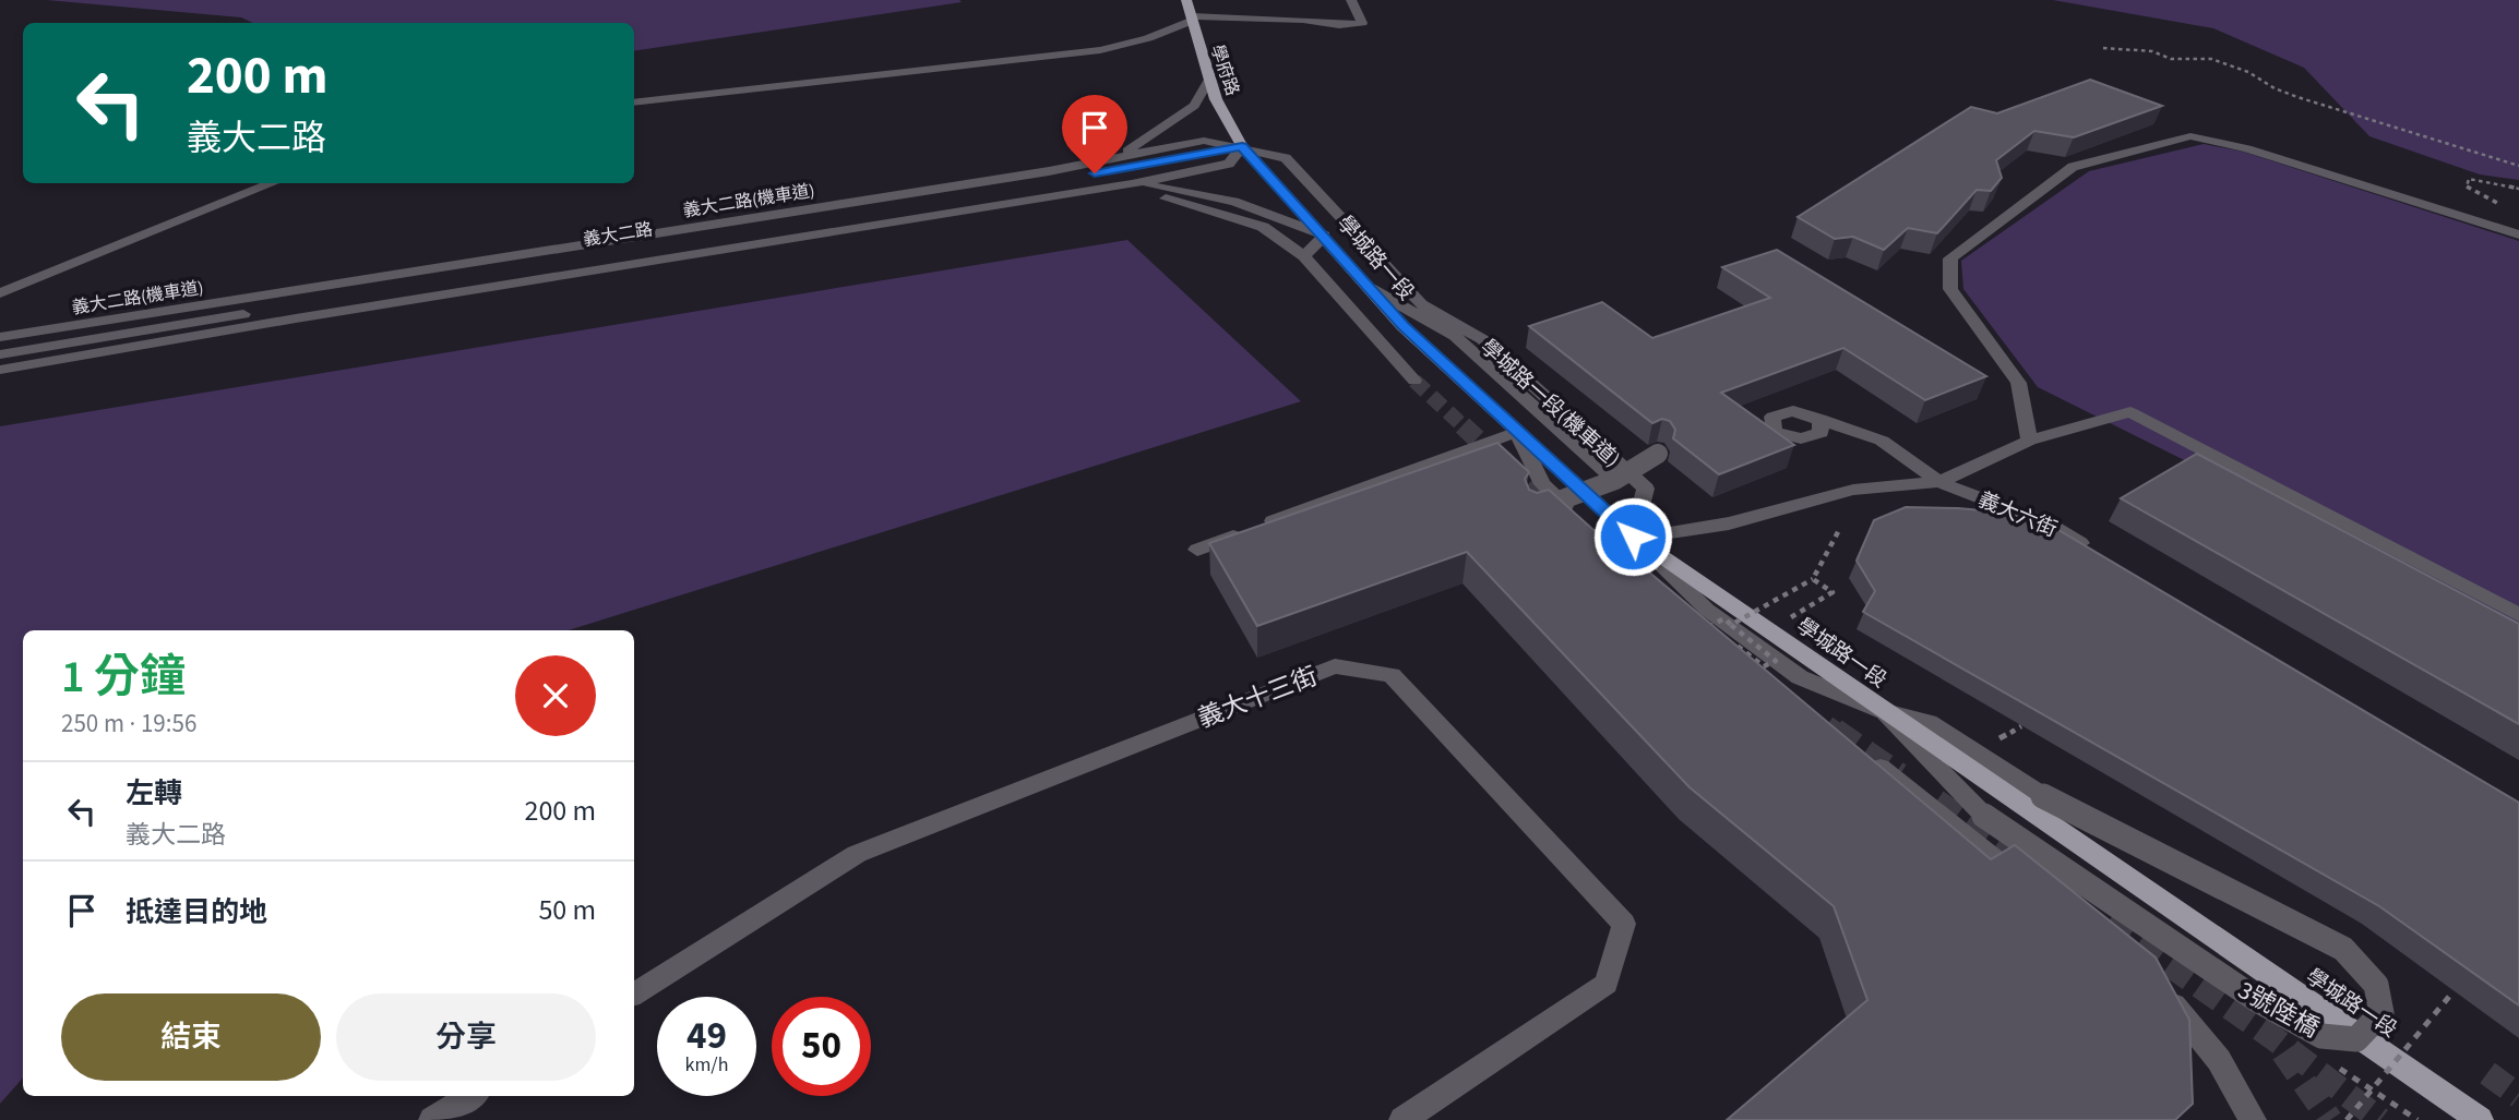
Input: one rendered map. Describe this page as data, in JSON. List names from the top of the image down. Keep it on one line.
{"streets":{"main road":["學府路","學城路一段"],"street":["義大二路(機車道)","義大二路","學城路一段(機車道)","義大六街","義大十三街","3號陸橋"]},"crossings":[["學府路","義大二路(機車道)"],["學府路","義大二路"],["學府路","學城路一段"],["學府路","學城路一段(機車道)"],["義大二路(機車道)","義大二路"],["義大二路(機車道)","學城路一段"],["義大二路(機車道)","學城路一段(機車道)"],["義大二路","學城路一段"],["義大二路","學城路一段(機車道)"],["學城路一段","學城路一段(機車道)"],["學城路一段","義大六街"],["學城路一段","3號陸橋"],["學城路一段(機車道)","義大六街"]],"page":{"turn":["200 m","義大二路"],"heading":["1 分鐘","250 m · 19:56"],"list":[{"name":"左轉","note":"義大二路","value":"200 m"},{"name":"抵達目的地","value":"50 m"}],"buttons":["結束","分享"],"speed":"49 km/h","limit":"50"}}
